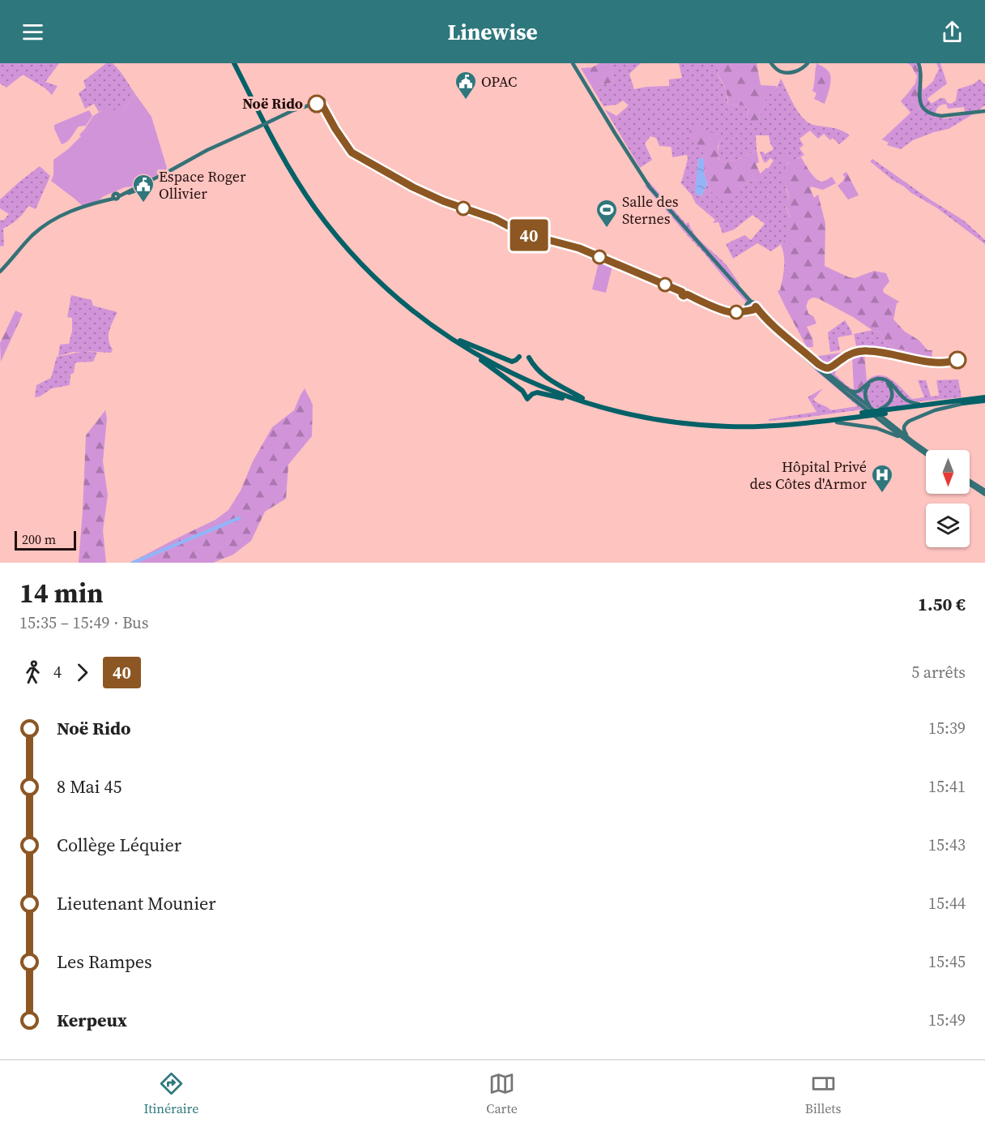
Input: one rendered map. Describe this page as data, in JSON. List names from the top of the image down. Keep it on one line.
{"places":{"public building":["OPAC","Espace Roger Ollivier"],"other":["Noë Rido"],"sports":["Salle des Sternes"],"hospital":["Hôpital Privé des Côtes d'Armor"]},"lines":["bus line 40"],"scale_bar":"200 m","north":"bottom","page":{"header":"Linewise","on_map":"40","scale":"200 m","heading":["14 min","15:35 – 15:49 · Bus","1.50 €"],"legs":["4","40","5 arrêts"],"list":[{"name":"Noë Rido","value":"15:39"},{"name":"8 Mai 45","value":"15:41"},{"name":"Collège Léquier","value":"15:43"},{"name":"Lieutenant Mounier","value":"15:44"},{"name":"Les Rampes","value":"15:45"},{"name":"Kerpeux","value":"15:49"}],"tabs":["Itinéraire","Carte","Billets"]}}
